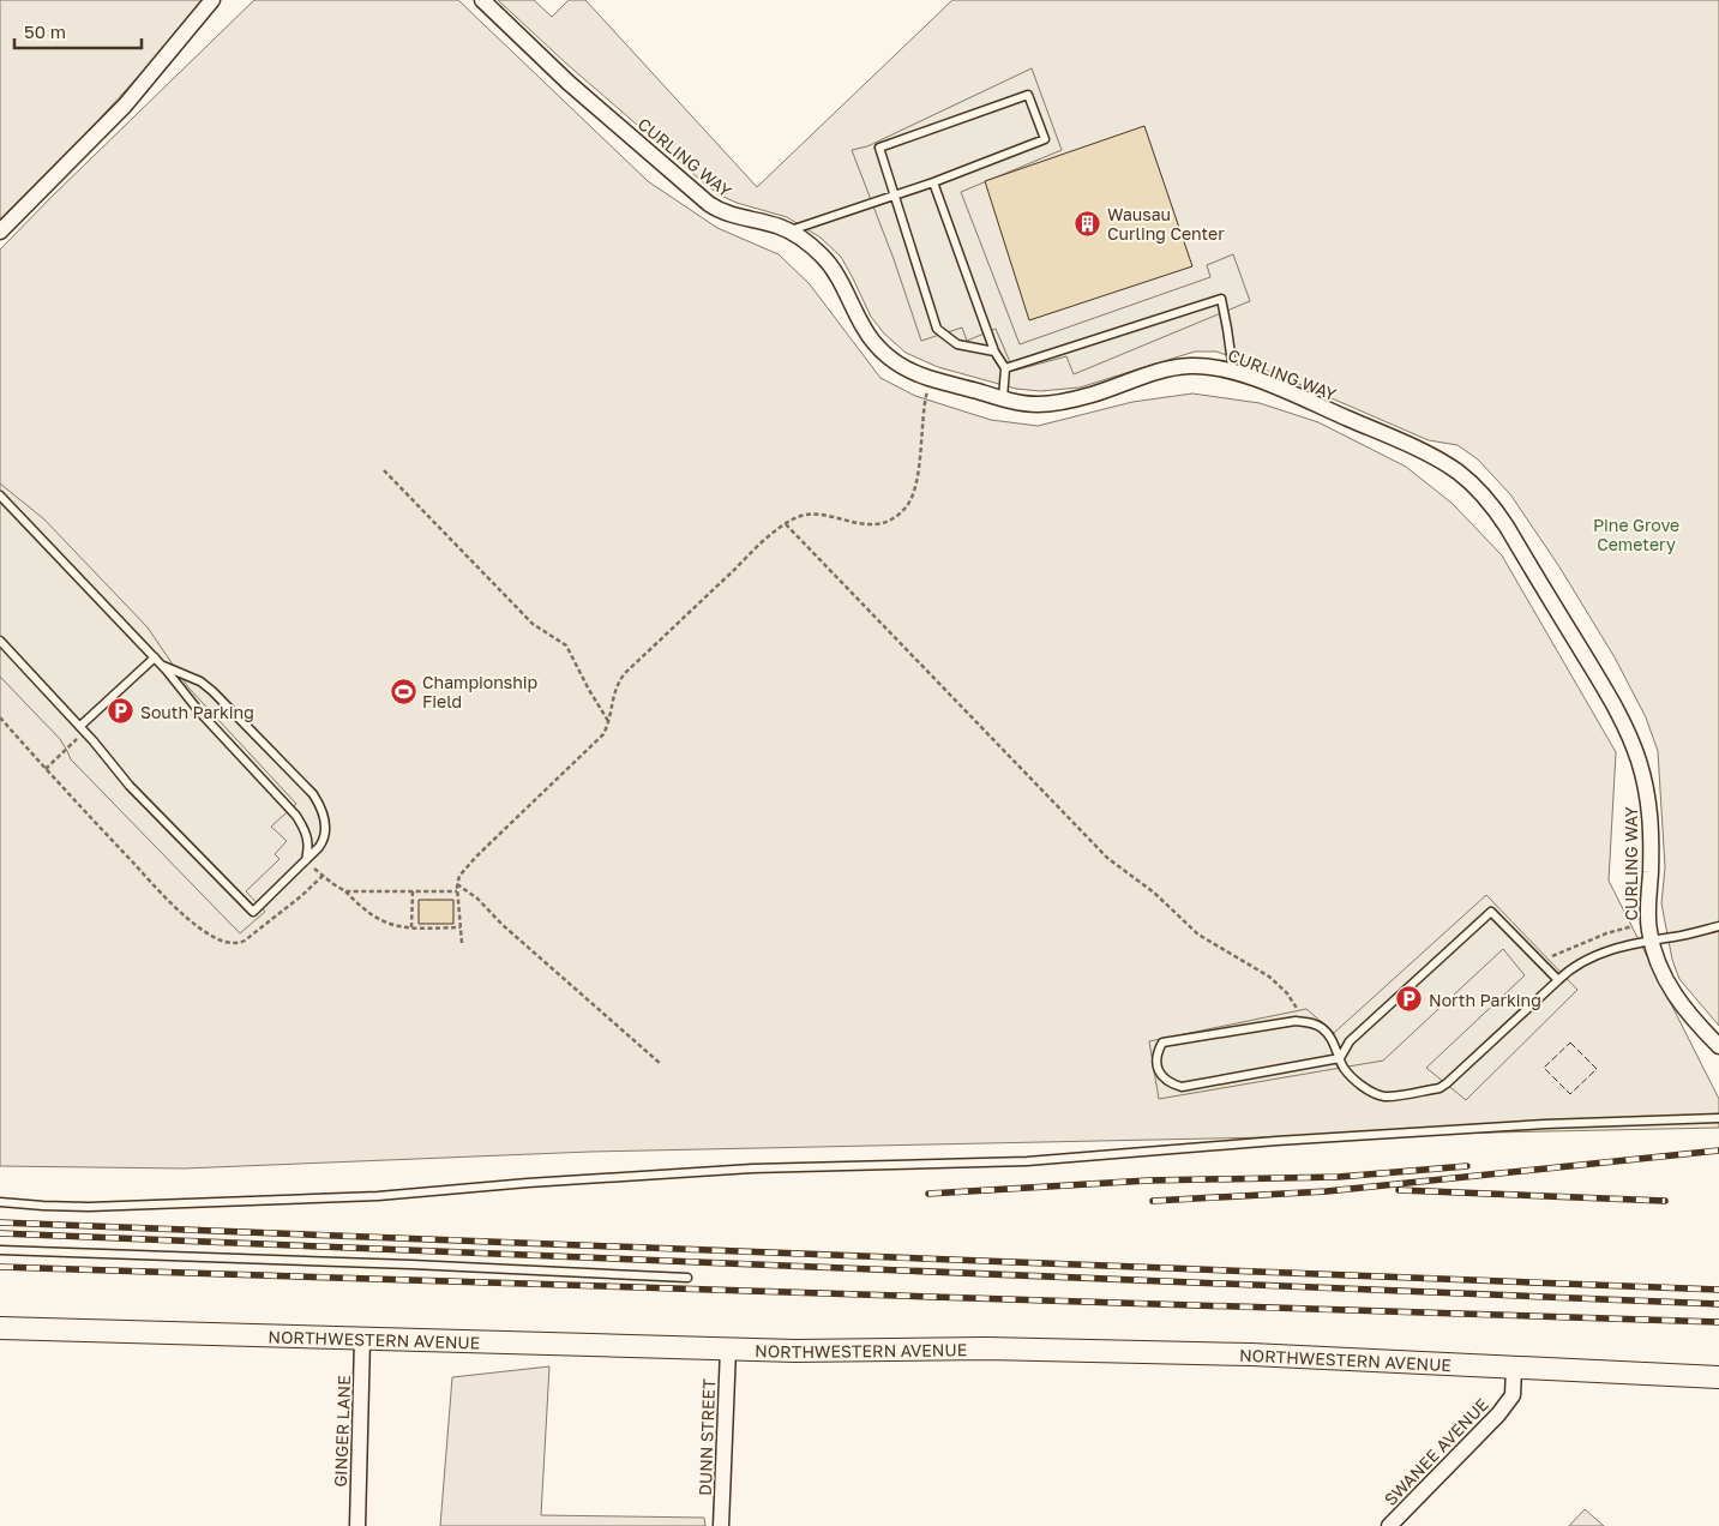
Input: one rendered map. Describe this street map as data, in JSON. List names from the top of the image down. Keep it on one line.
{"streets":{"street":["CURLING WAY","NORTHWESTERN AVENUE","GINGER LANE","DUNN STREET","SWANEE AVENUE"]},"crossings":[["NORTHWESTERN AVENUE","GINGER LANE"],["NORTHWESTERN AVENUE","DUNN STREET"],["NORTHWESTERN AVENUE","SWANEE AVENUE"]],"parks":["Pine Grove Cemetery"],"places":{"building":["Wausau Curling Center"],"sports":["Championship Field"],"parking":["South Parking","North Parking"]},"scale_bar":"50 m"}
